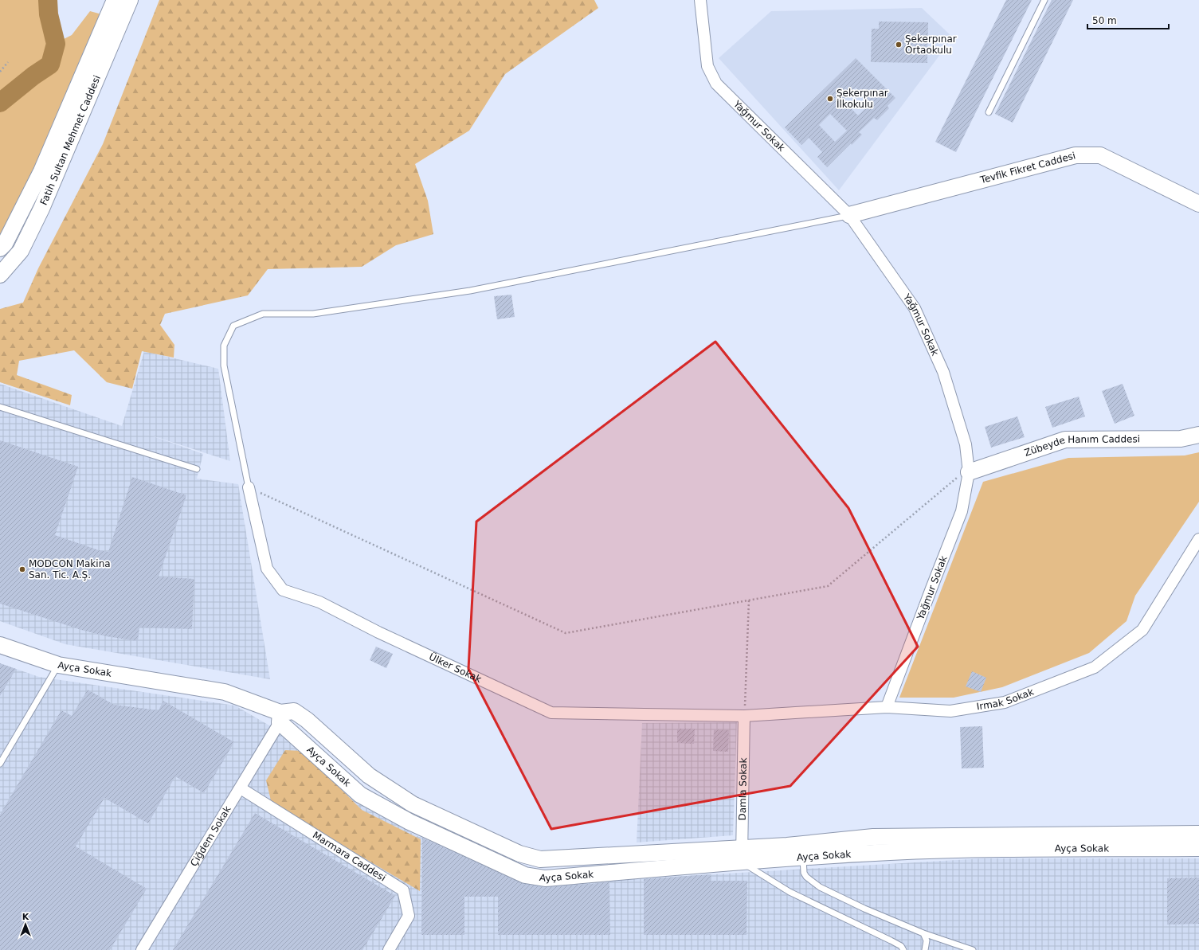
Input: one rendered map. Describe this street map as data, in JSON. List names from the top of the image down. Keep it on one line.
{"streets":{"street":["Yağmur Sokak","Fatih Sultan Mehmet Caddesi","Tevfik Fikret Caddesi","Zübeyde Hanım Caddesi","Ülker Sokak","Ayça Sokak","Irmak Sokak","Damla Sokak","Çiğdem Sokak","Marmara Caddesi"]},"crossings":[["Yağmur Sokak","Tevfik Fikret Caddesi"],["Yağmur Sokak","Zübeyde Hanım Caddesi"],["Yağmur Sokak","Irmak Sokak"],["Ülker Sokak","Irmak Sokak"],["Ülker Sokak","Damla Sokak"],["Ayça Sokak","Damla Sokak"],["Ayça Sokak","Çiğdem Sokak"],["Irmak Sokak","Damla Sokak"],["Çiğdem Sokak","Marmara Caddesi"]],"places":["Şekerpınar Ortaokulu","Şekerpınar İlkokulu","MODCON Makina San. Tic. A.Ş."],"scale_bar":"50 m","north":"top"}
